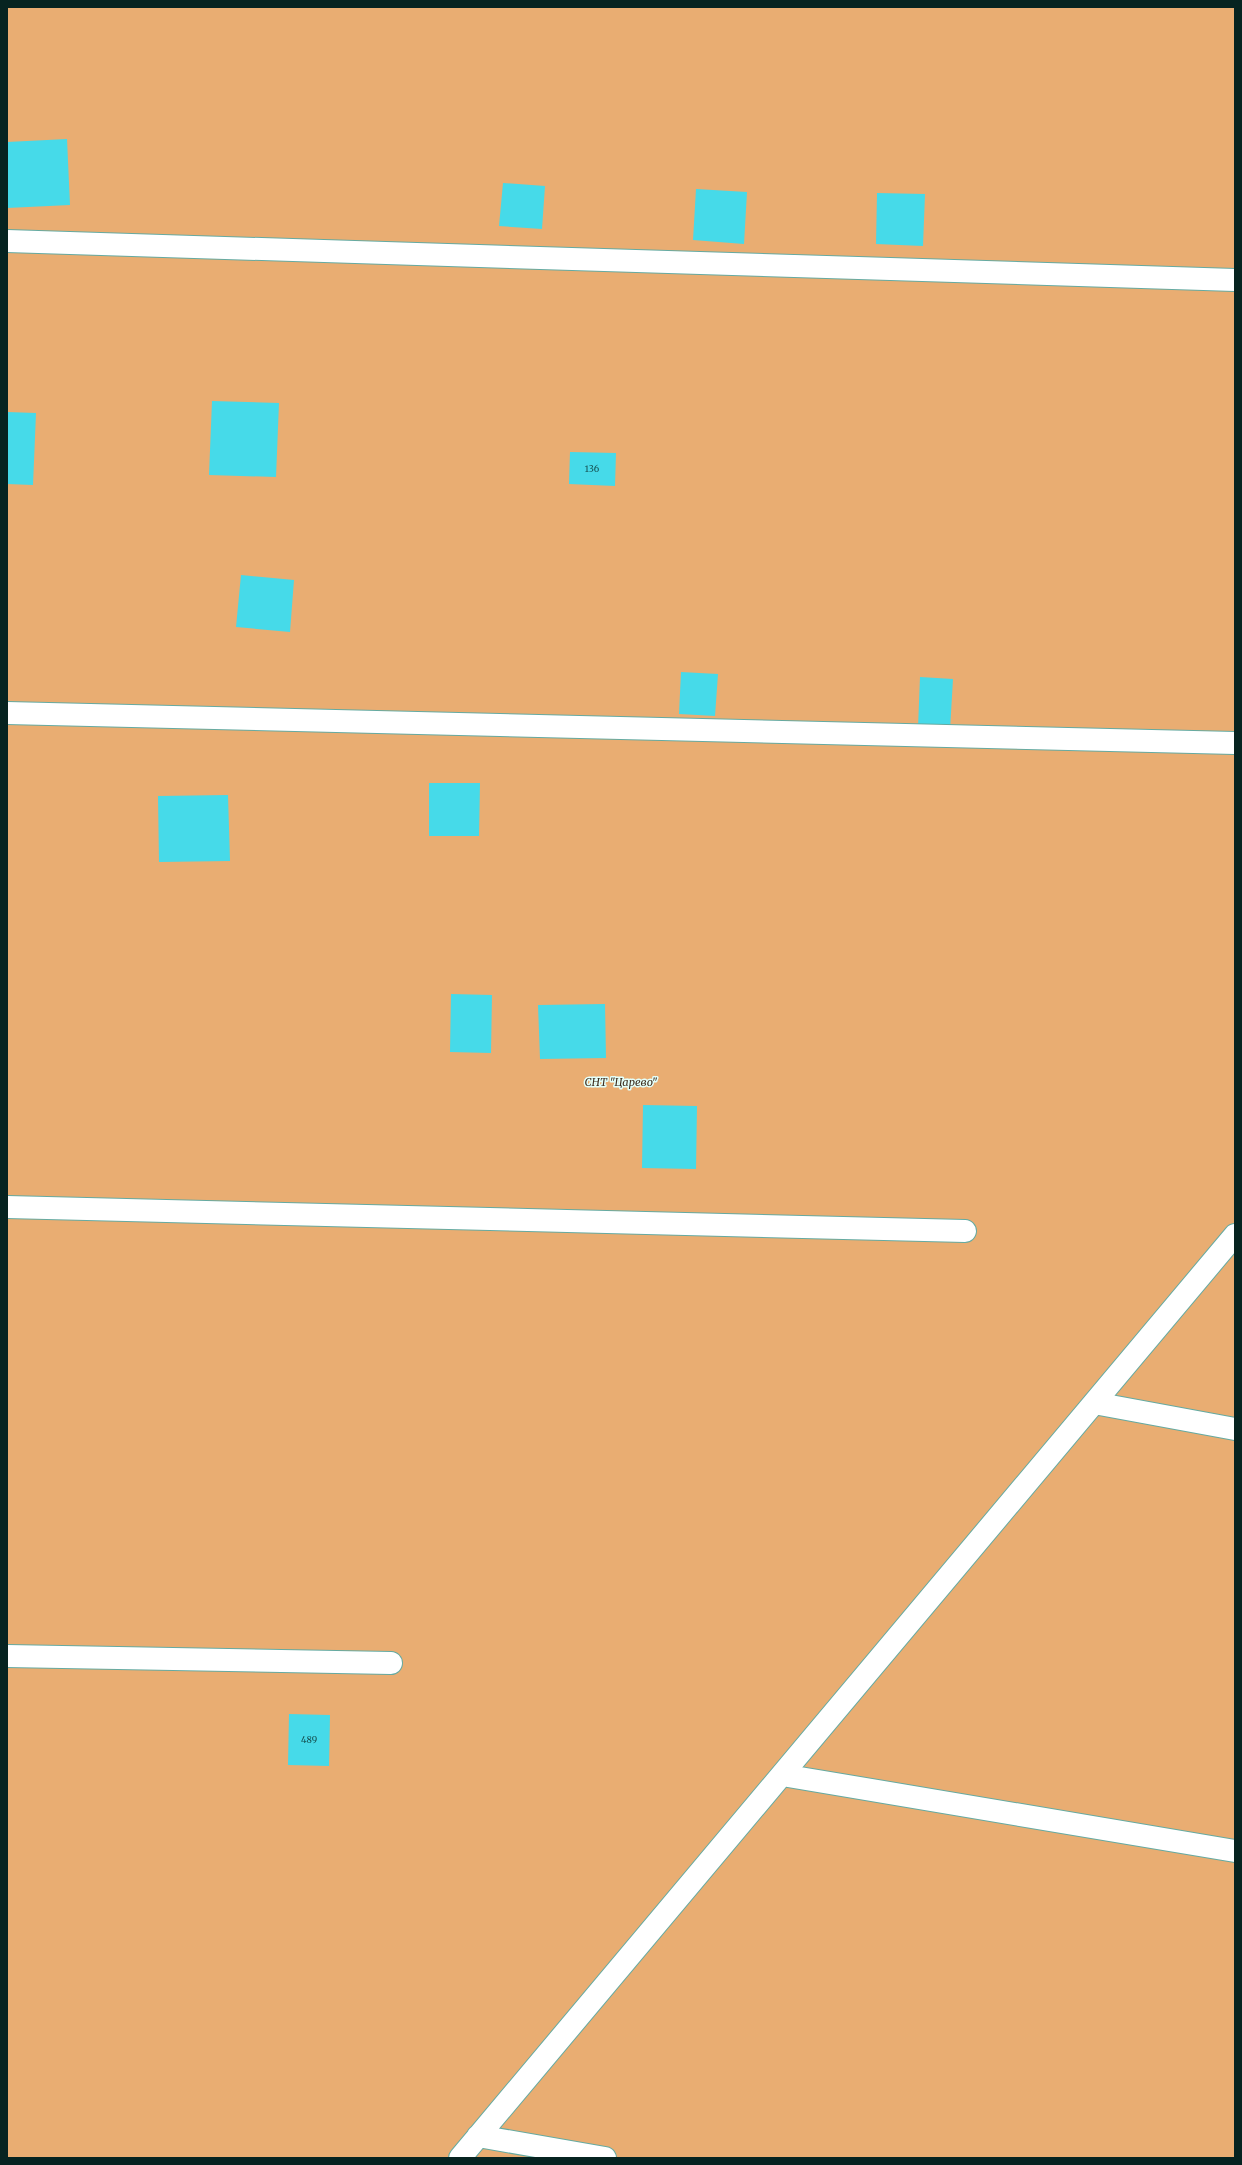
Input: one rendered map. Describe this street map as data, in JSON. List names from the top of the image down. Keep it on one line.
{"parks":["СНТ \"Царево\""],"house_numbers":["136","489"]}
